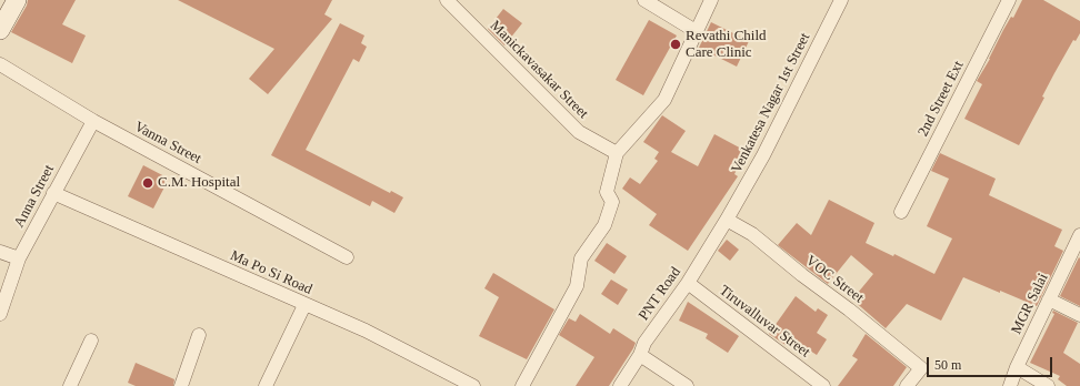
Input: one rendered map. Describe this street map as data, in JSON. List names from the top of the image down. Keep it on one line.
{"streets":{"street":["Manickavasakar Street","2nd Street Ext","Venkatesa Nagar 1st Street","Vanna Street","Anna Street","Ma Po Si Road","VOC Street","PNT Road","MGR Salai","Tiruvalluvar Street"]},"crossings":[["Venkatesa Nagar 1st Street","VOC Street"],["Venkatesa Nagar 1st Street","PNT Road"],["Vanna Street","Anna Street"],["Anna Street","Ma Po Si Road"],["VOC Street","PNT Road"],["PNT Road","Tiruvalluvar Street"]],"places":["Revathi Child Care Clinic","C.M. Hospital"],"scale_bar":"50 m"}
